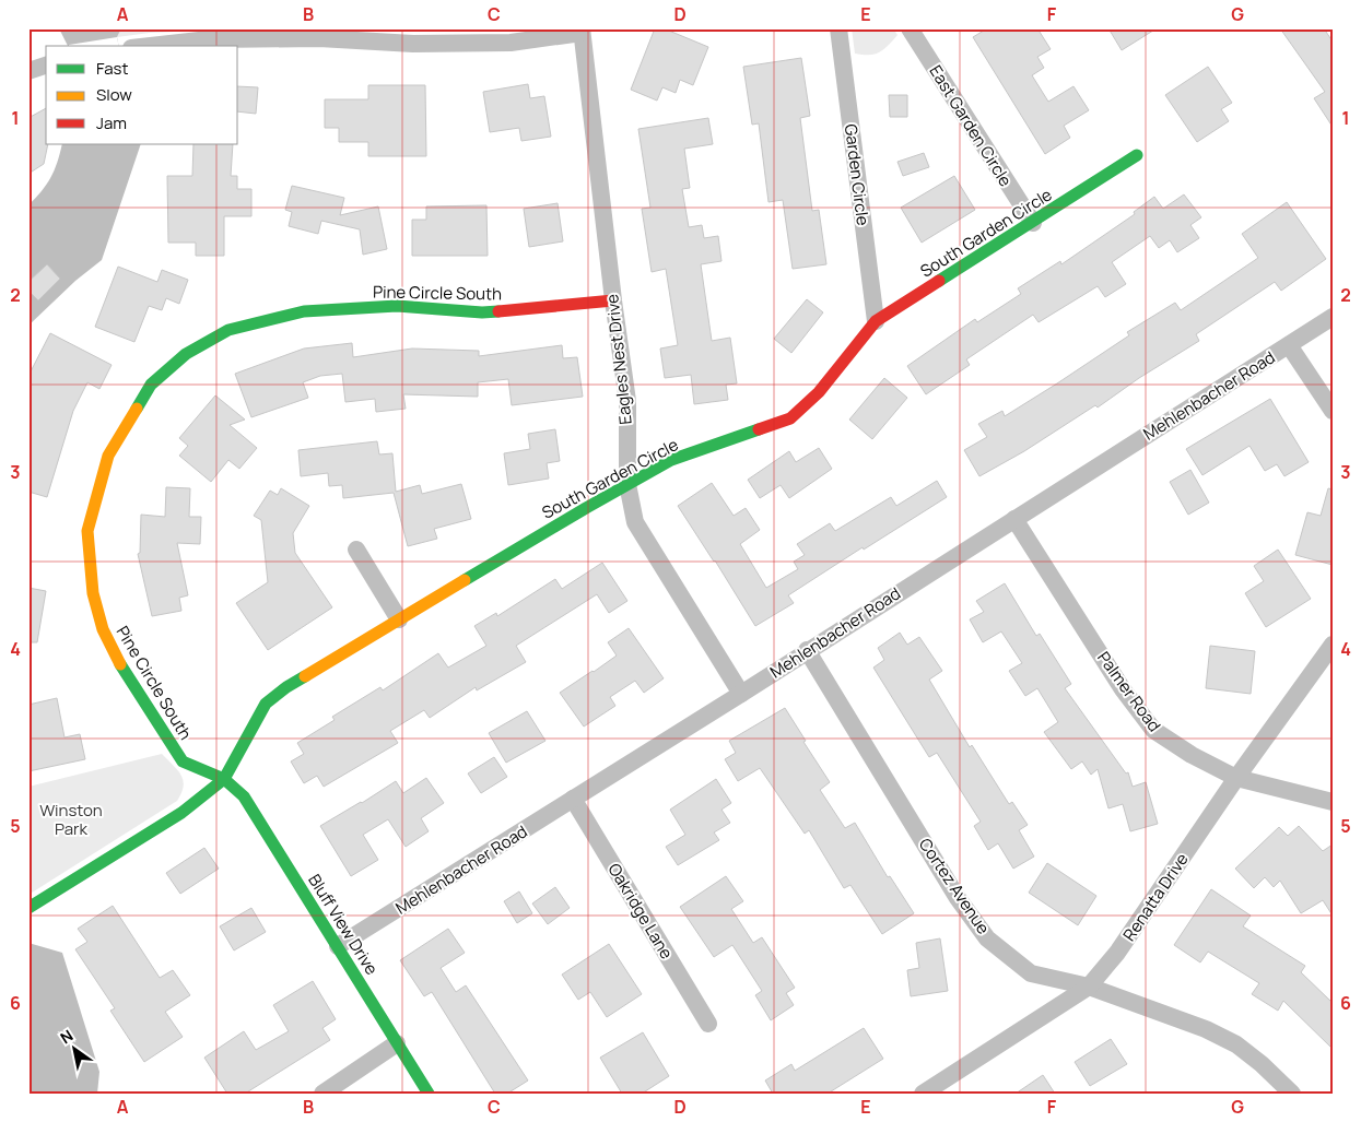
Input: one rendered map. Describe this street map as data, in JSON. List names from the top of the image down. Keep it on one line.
{"streets":{"street":["East Garden Circle","Garden Circle","South Garden Circle","Pine Circle South","Eagles Nest Drive","Mehlenbacher Road","Palmer Road","Cortez Avenue","Renatta Drive","Oakridge Lane","Bluff View Drive"]},"crossings":[["East Garden Circle","South Garden Circle"],["Garden Circle","South Garden Circle"],["South Garden Circle","Pine Circle South"],["South Garden Circle","Eagles Nest Drive"],["South Garden Circle","Bluff View Drive"],["Pine Circle South","Eagles Nest Drive"],["Pine Circle South","Bluff View Drive"],["Eagles Nest Drive","Mehlenbacher Road"],["Mehlenbacher Road","Palmer Road"],["Mehlenbacher Road","Cortez Avenue"],["Mehlenbacher Road","Oakridge Lane"],["Mehlenbacher Road","Bluff View Drive"],["Palmer Road","Renatta Drive"],["Cortez Avenue","Renatta Drive"]],"parks":["Winston Park"],"legend":["Fast","Slow","Jam"],"north":"top left","grid":{"columns":["A","B","C","D","E","F","G"],"rows":["1","2","3","4","5","6"]}}
